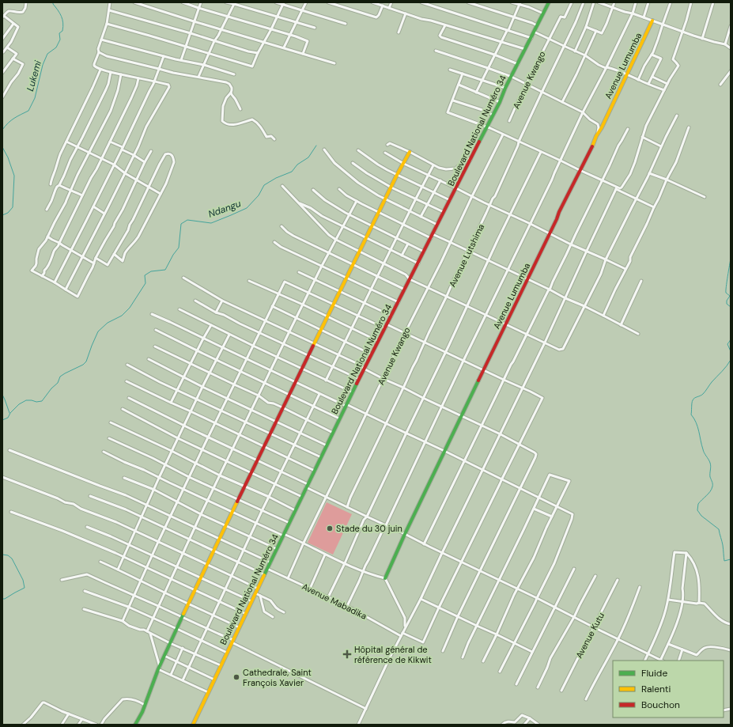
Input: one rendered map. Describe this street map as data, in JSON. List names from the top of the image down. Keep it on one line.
{"streets":{"street":["Avenue Lumumba","Avenue Kwango","Boulevard National Numéro 34","Avenue Lutshima","Avenue Mabadika","Avenue Kutu"]},"crossings":[["Avenue Kwango","Avenue Mabadika"],["Boulevard National Numéro 34","Avenue Mabadika"]],"water":["Lukemi","Ndangu"],"places":{"other":["Stade du 30 juin","Cathedrale, Saint François Xavier"],"health":["Hôpital général de référence de Kikwit"]},"legend":["Fluide","Ralenti","Bouchon"]}
